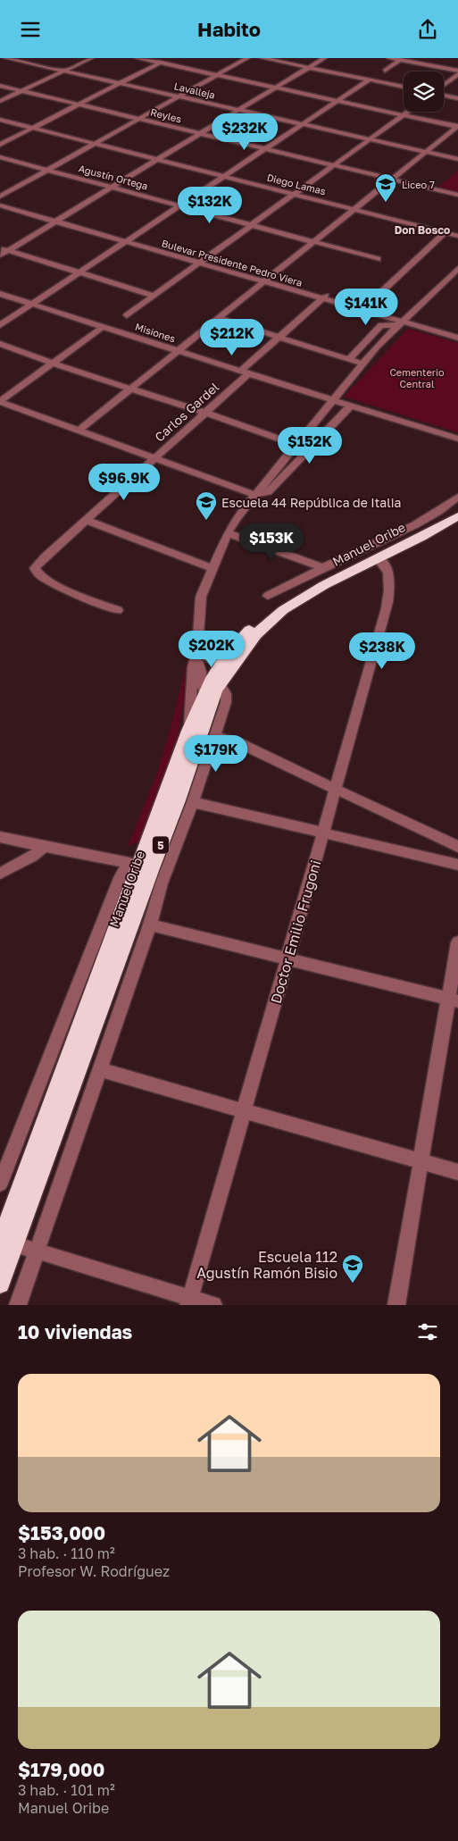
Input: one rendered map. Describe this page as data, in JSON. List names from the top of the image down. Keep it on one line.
{"streets":{"highway":["Manuel Oribe","5"],"street":["Lavalleja","Reyles","Agustín Ortega","Diego Lamas","Bulevar Presidente Pedro Viera","Misiones","Carlos Gardel","Doctor Emilio Frugoni"]},"crossings":[["Bulevar Presidente Pedro Viera","Carlos Gardel"],["Misiones","Carlos Gardel"],["Manuel Oribe","Doctor Emilio Frugoni"]],"districts":["Don Bosco"],"parks":["Cementerio Central"],"places":{"school or university":["Liceo 7","Escuela 44 República de Italia","Escuela 112 Agustín Ramón Bisio"]},"page":{"header":"Habito","price":["$232K","$132K","$141K","$212K","$152K","$96.9K","$153K","$202K","$238K","$179K"],"heading":"10 viviendas","list":[{"name":"$153,000","note":"3 hab. · 110 m² · Profesor W. Rodríguez"},{"name":"$179,000","note":"3 hab. · 101 m² · Manuel Oribe"}]}}
